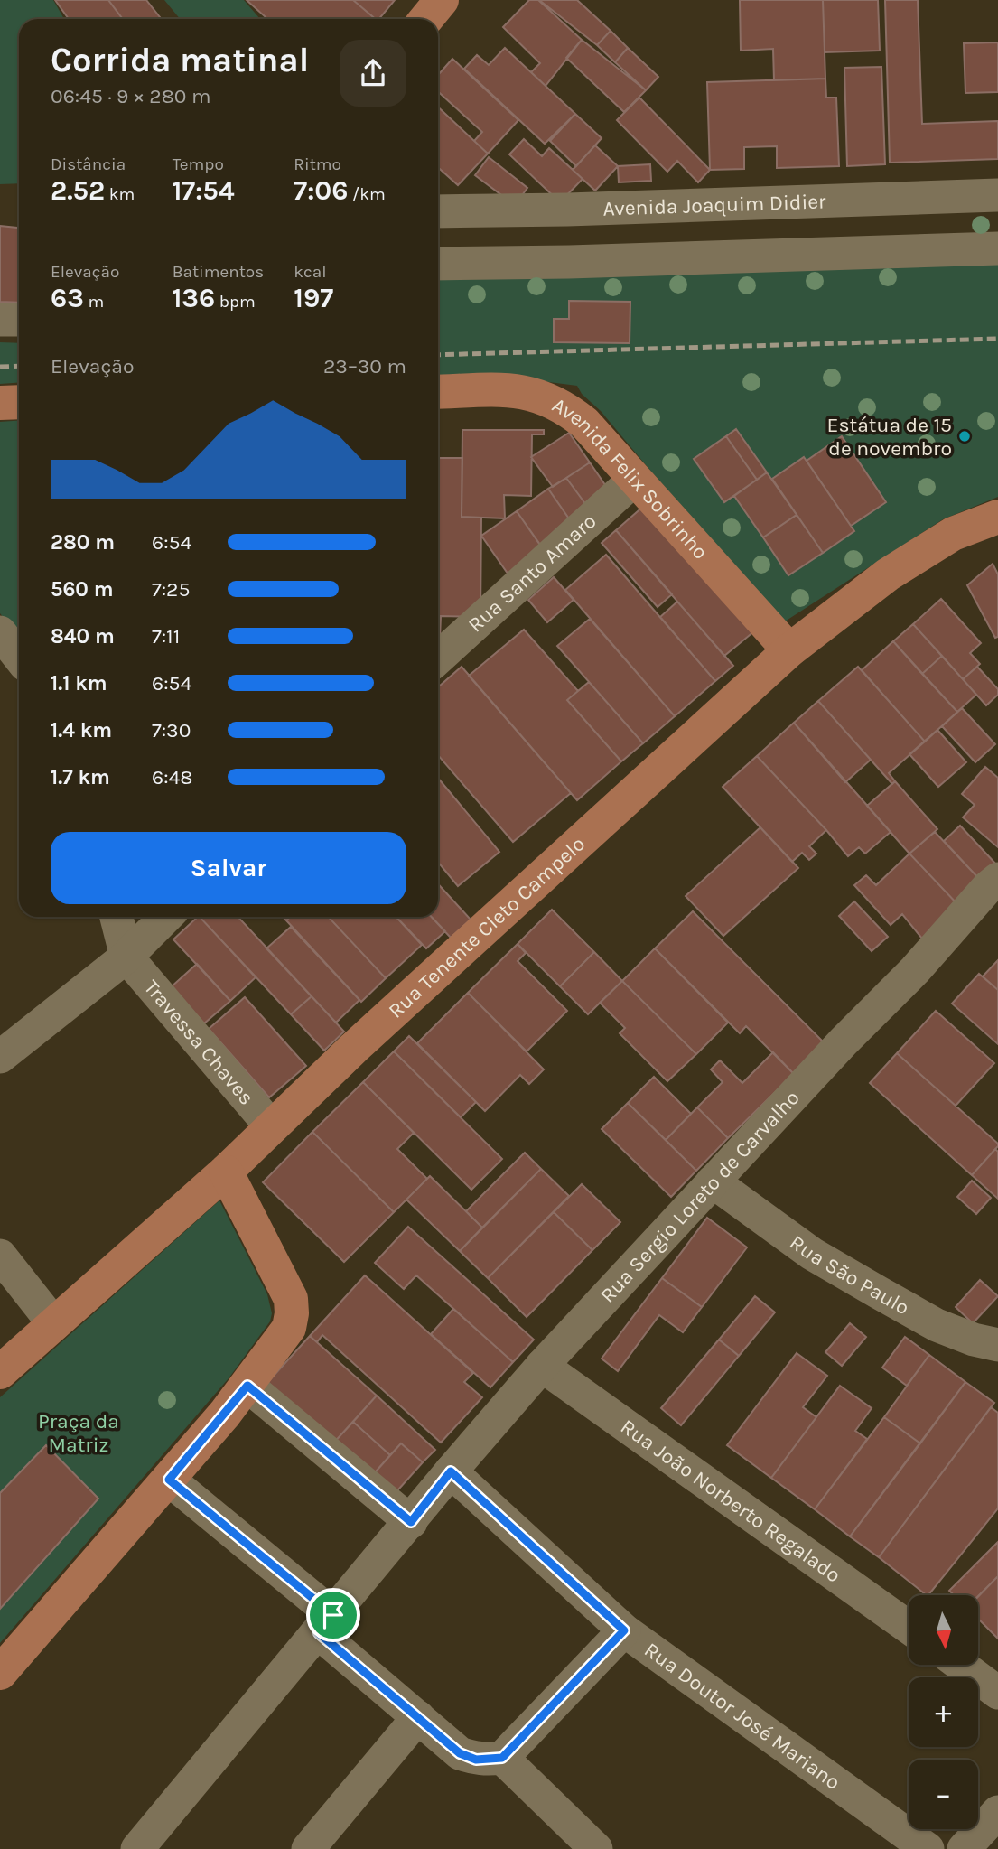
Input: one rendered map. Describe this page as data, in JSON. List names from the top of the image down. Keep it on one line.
{"streets":{"main road":["Avenida Felix Sobrinho","Rua Tenente Cleto Campelo"],"street":["Avenida Joaquim Didier","Rua Santo Amaro","Travessa Chaves","Rua Sergio Loreto de Carvalho","Rua São Paulo","Rua João Norberto Regalado","Rua Doutor José Mariano"]},"crossings":[["Avenida Felix Sobrinho","Rua Santo Amaro"],["Avenida Felix Sobrinho","Rua Tenente Cleto Campelo"],["Rua Tenente Cleto Campelo","Travessa Chaves"],["Rua Sergio Loreto de Carvalho","Rua São Paulo"],["Rua Sergio Loreto de Carvalho","Rua João Norberto Regalado"],["Rua Sergio Loreto de Carvalho","Rua Doutor José Mariano"]],"parks":["Praça da Matriz"],"places":["Estátua de 15 de novembro"],"north":"bottom","page":{"heading":["Corrida matinal","06:45 · 9 × 280 m"],"stats":[["Distância","2.52 km"],["Tempo","17:54"],["Ritmo","7:06 /km"],["Elevação","63 m"],["Batimentos","136 bpm"],["kcal","197"]],"chart":["Elevação","23–30 m"],"list":[{"name":"280 m","note":"6:54"},{"name":"560 m","note":"7:25"},{"name":"840 m","note":"7:11"},{"name":"1.1 km","note":"6:54"},{"name":"1.4 km","note":"7:30"},{"name":"1.7 km","note":"6:48"}],"buttons":"Salvar","map_buttons":["+","−"]}}
